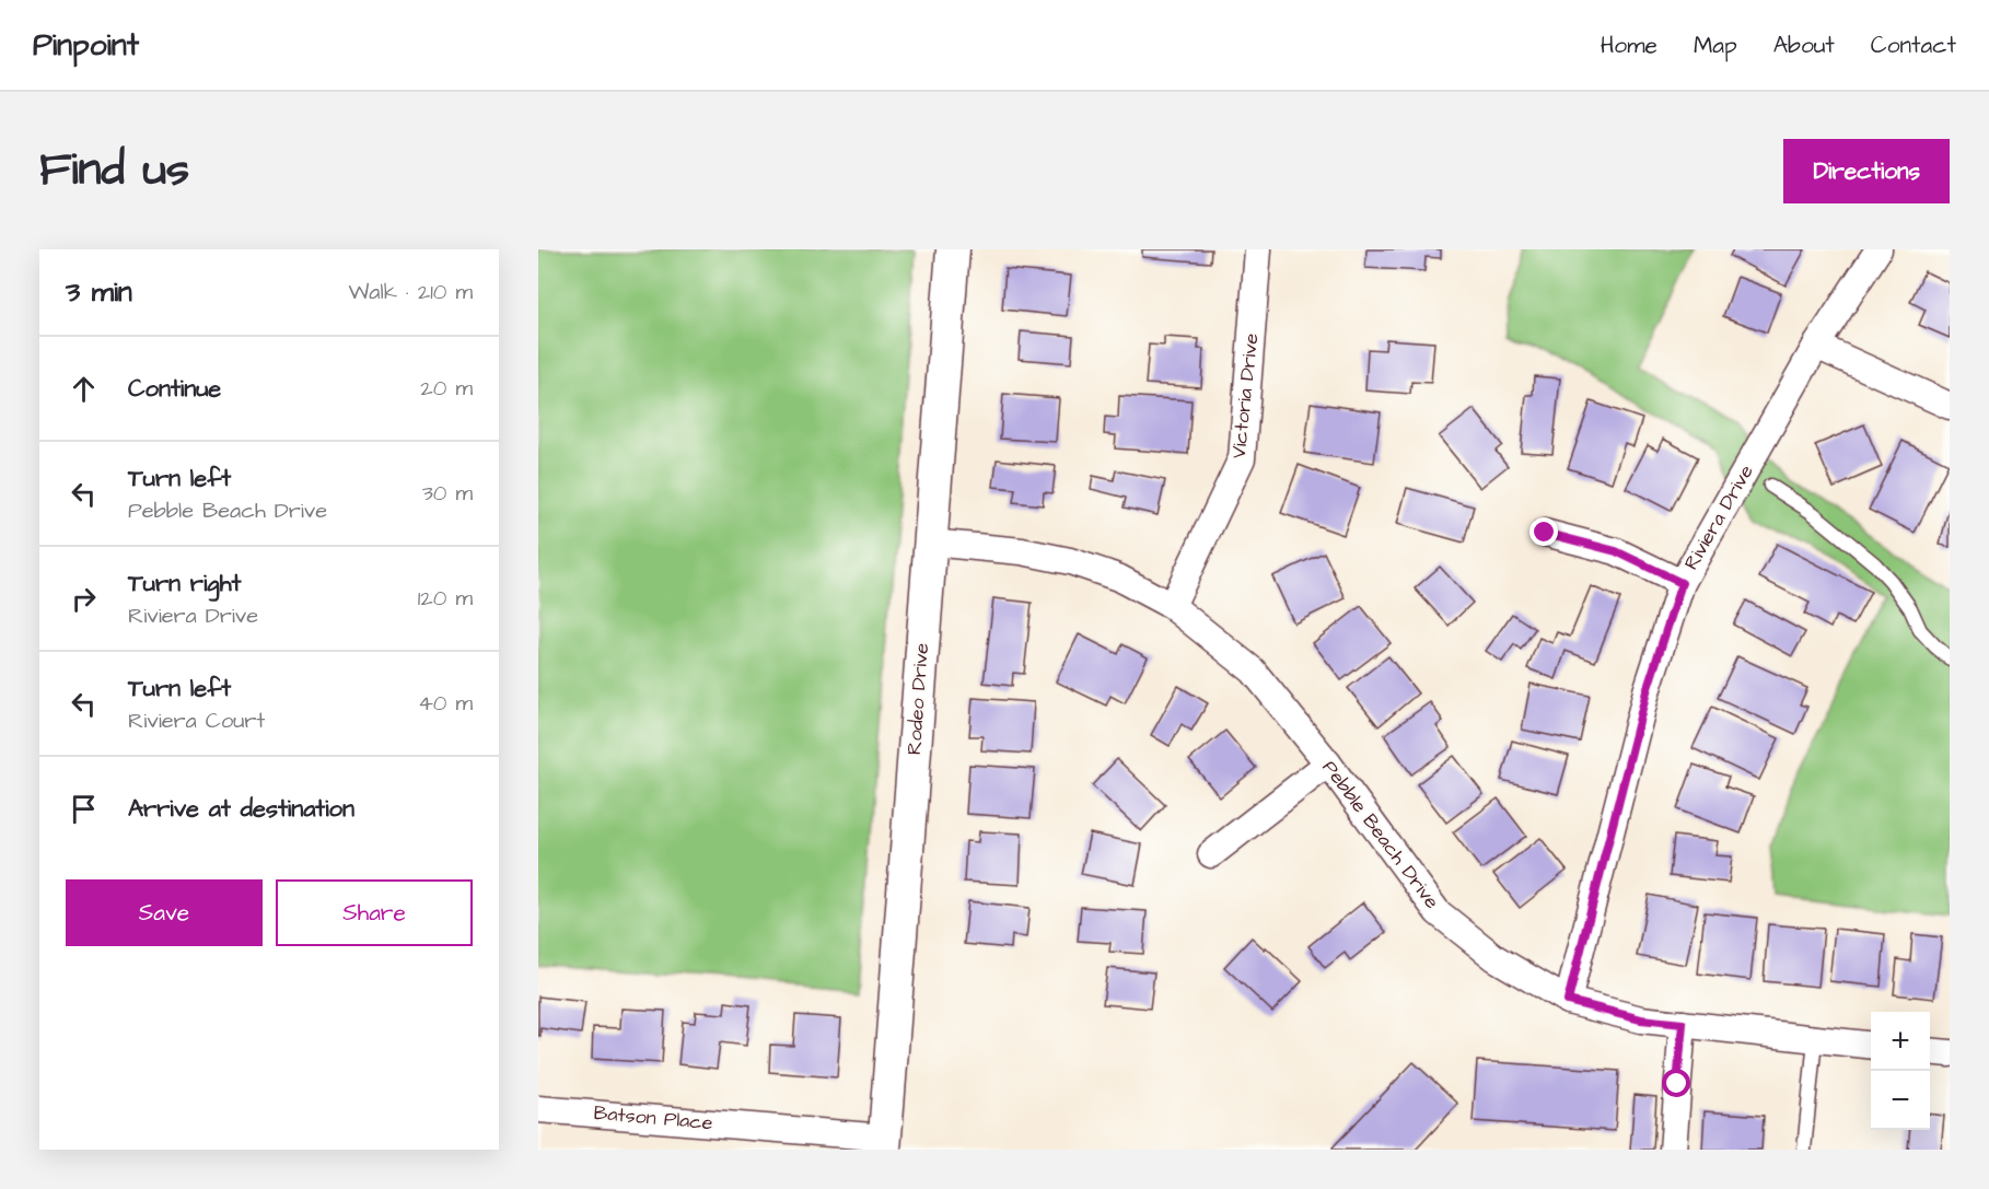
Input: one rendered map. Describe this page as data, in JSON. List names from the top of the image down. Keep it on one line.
{"streets":{"street":["Victoria Drive","Riviera Drive","Rodeo Drive","Pebble Beach Drive","Batson Place"]},"crossings":[["Victoria Drive","Pebble Beach Drive"],["Riviera Drive","Pebble Beach Drive"],["Rodeo Drive","Pebble Beach Drive"],["Rodeo Drive","Batson Place"]],"page":{"header":"Pinpoint","nav":["Home","Map","About","Contact"],"title":"Find us","buttons":["Directions",["Save","Share"]],"heading":["3 min","Walk · 210 m"],"list":[["Continue","20 m"],["Turn left","Pebble Beach Drive","30 m"],["Turn right","Riviera Drive","120 m"],["Turn left","Riviera Court","40 m"],"Arrive at destination"],"map_buttons":["+","−"]}}
